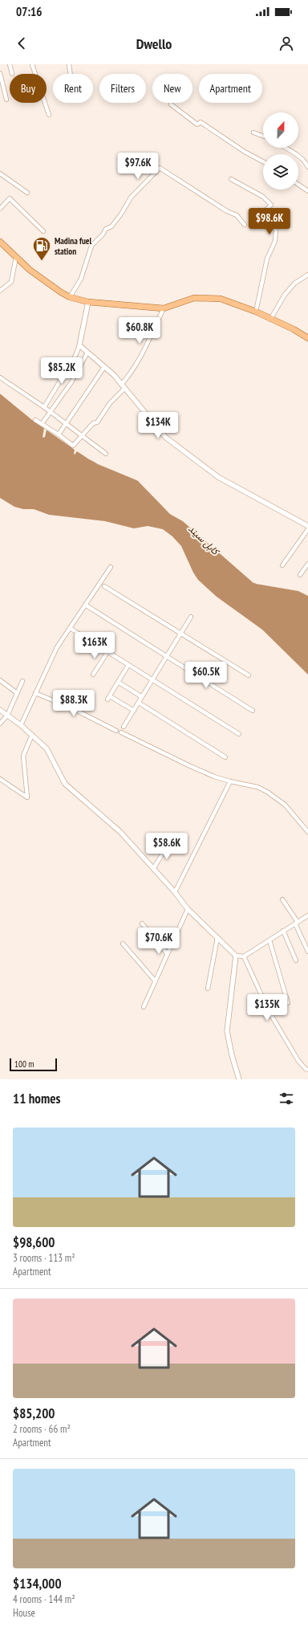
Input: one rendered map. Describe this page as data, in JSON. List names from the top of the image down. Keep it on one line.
{"water":["کابل سيند"],"places":{"fuel station":["Madina fuel station"]},"scale_bar":"100 m","north":"top","page":{"status":"07:16","header":"Dwello","chip":["Buy","Rent","Filters","New","Apartment"],"price":["$97.6K","$98.6K","$60.8K","$85.2K","$134K","$163K","$60.5K","$88.3K","$58.6K","$70.6K","$135K"],"scale":"100 m","heading":"11 homes","list":[{"name":"$98,600","note":"3 rooms · 113 m² · Apartment"},{"name":"$85,200","note":"2 rooms · 66 m² · Apartment"},{"name":"$134,000","note":"4 rooms · 144 m² · House"}]}}
